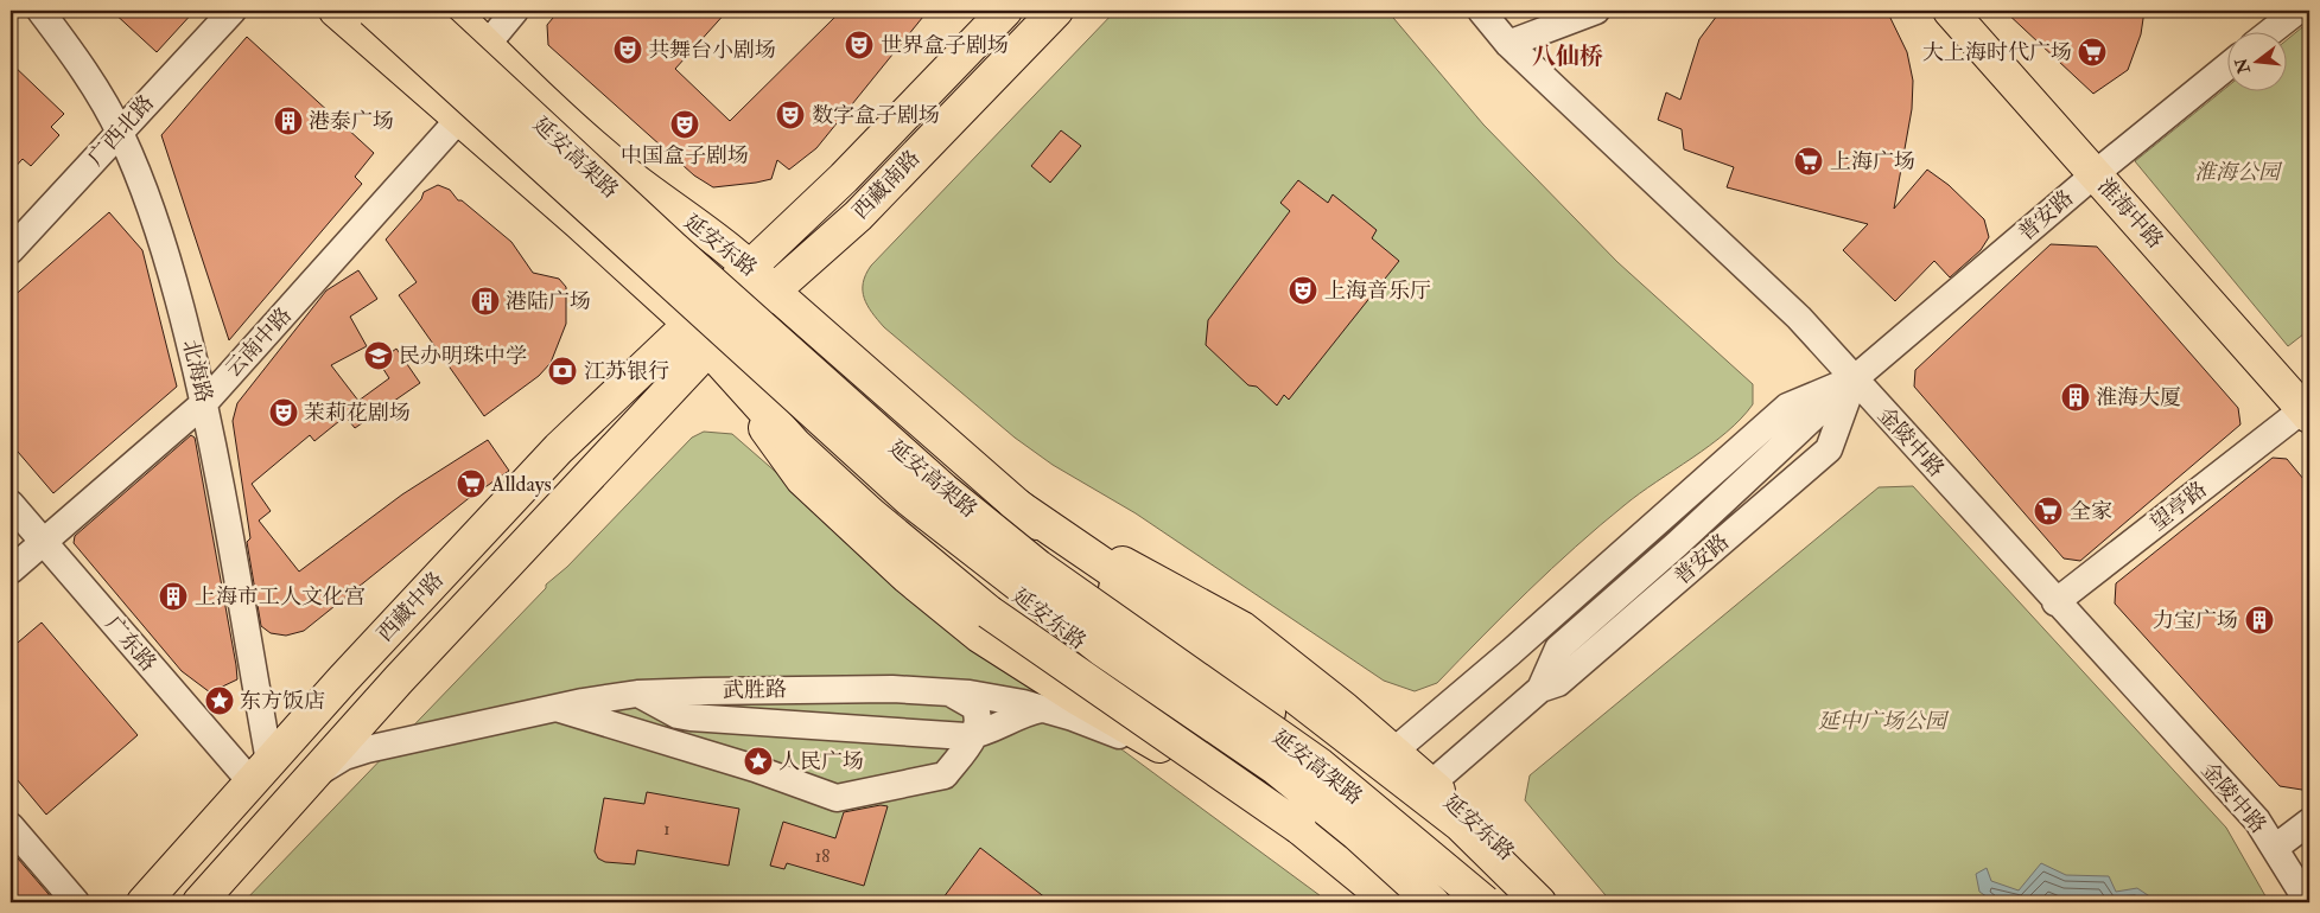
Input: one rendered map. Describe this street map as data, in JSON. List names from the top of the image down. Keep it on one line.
{"streets":{"main road":["延安高架路","西藏南路","淮海中路","延安东路","西藏中路"],"street":["广西北路","普安路","云南中路","北海路","金陵中路","望亭路","广东路","武胜路"]},"crossings":[["广西北路","北海路"],["延安高架路","延安东路"],["西藏南路","延安东路"],["西藏南路","西藏中路"],["淮海中路","普安路"],["淮海中路","望亭路"],["普安路","延安东路"],["普安路","金陵中路"],["延安东路","云南中路"],["延安东路","西藏中路"],["延安东路","武胜路"],["云南中路","北海路"],["云南中路","广东路"],["北海路","西藏中路"],["北海路","广东路"],["金陵中路","望亭路"],["西藏中路","广东路"],["西藏中路","武胜路"]],"districts":["八仙桥"],"parks":["淮海公园","延中广场公园"],"places":{"theatre":["世界盒子剧场","共舞台小剧场","数字盒子剧场","中国盒子剧场","上海音乐厅","茉莉花剧场"],"supermarket":["大上海时代广场","上海广场","Alldays","全家"],"building":["港泰广场","港陆广场","淮海大厦","上海市工人文化宫","力宝广场"],"school or university":["民办明珠中学"],"bank":["江苏银行"],"place":["东方饭店","人民广场"]},"house_numbers":["1","18"],"north":"left"}
